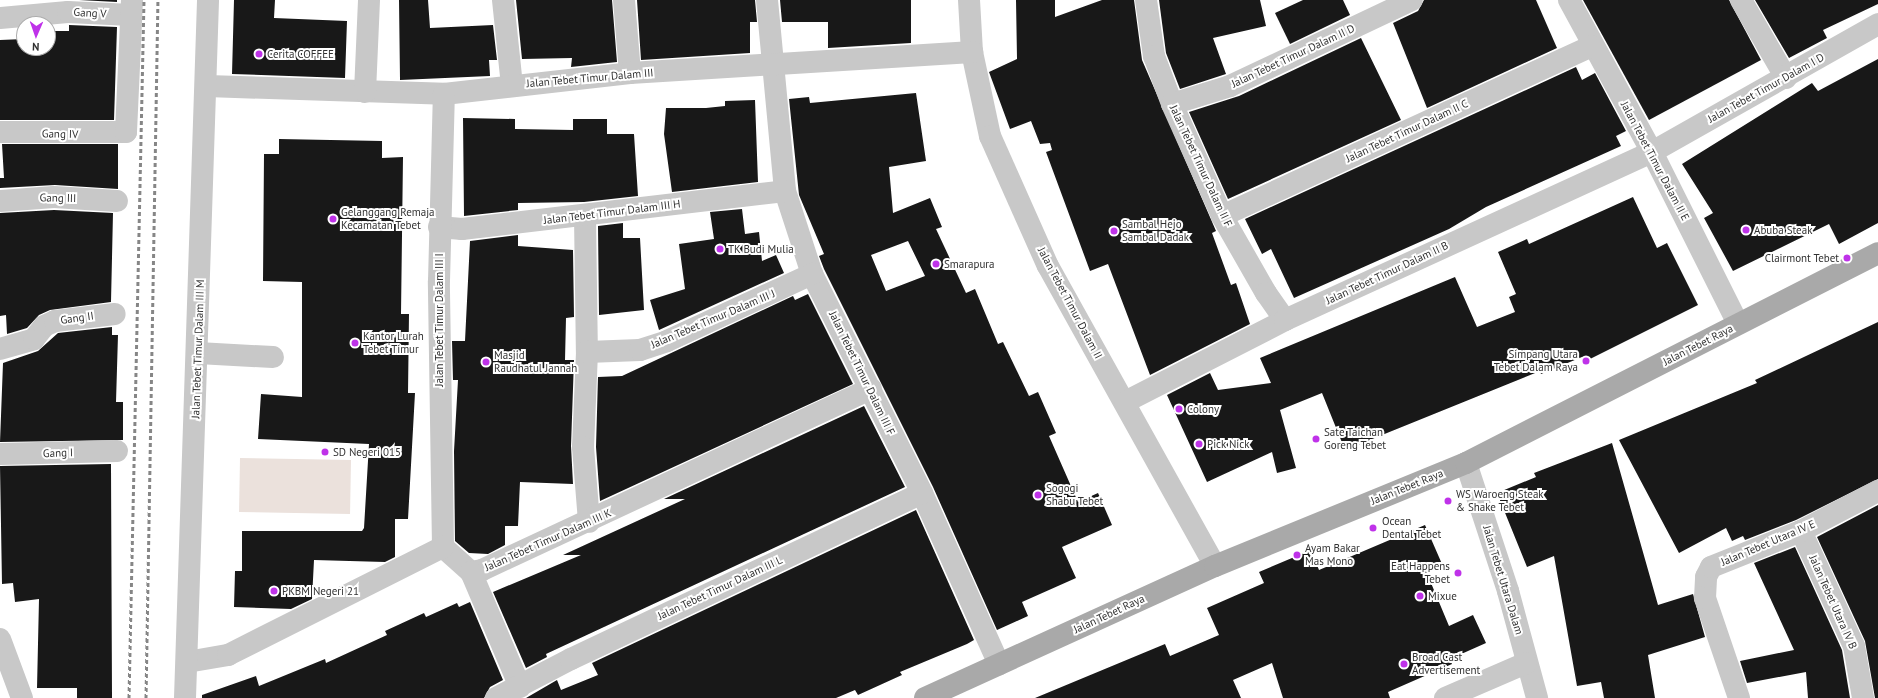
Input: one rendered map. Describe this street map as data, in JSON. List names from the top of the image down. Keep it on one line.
{"streets":{"main road":["Jalan Tebet Raya"],"street":["Gang V","Jalan Tebet Timur Dalam II D","Jalan Tebet Timur Dalam III","Jalan Tebet Timur Dalam I D","Jalan Tebet Timur Dalam II C","Gang IV","Jalan Tebet Timur Dalam II E","Jalan Tebet Timur Dalam II F","Gang III","Jalan Tebet Timur Dalam III H","Jalan Tebet Timur Dalam II B","Jalan Tebet Timur Dalam II","Gang II","Jalan Tebet Timur Dalam III J","Jalan Tebet Timur Dalam III I","Jalan Tebet Timur Dalam III M","Jalan Tebet Timur Dalam III F","Gang I","Jalan Tebet Timur Dalam III K","Jalan Tebet Utara IV E","Jalan Tebet Utara Dalam","Jalan Tebet Timur Dalam III L","Jalan Tebet Utara IV B"]},"crossings":[["Gang V","Gang IV"],["Jalan Tebet Timur Dalam II D","Jalan Tebet Timur Dalam II F"],["Jalan Tebet Timur Dalam III","Jalan Tebet Timur Dalam II"],["Jalan Tebet Timur Dalam III","Jalan Tebet Timur Dalam III I"],["Jalan Tebet Timur Dalam III","Jalan Tebet Timur Dalam III M"],["Jalan Tebet Timur Dalam III","Jalan Tebet Timur Dalam III F"],["Jalan Tebet Timur Dalam I D","Jalan Tebet Timur Dalam II E"],["Jalan Tebet Timur Dalam I D","Jalan Tebet Timur Dalam II B"],["Jalan Tebet Timur Dalam II C","Jalan Tebet Timur Dalam II E"],["Jalan Tebet Timur Dalam II C","Jalan Tebet Timur Dalam II F"],["Jalan Tebet Timur Dalam II E","Jalan Tebet Timur Dalam II B"],["Jalan Tebet Timur Dalam II E","Jalan Tebet Raya"],["Jalan Tebet Timur Dalam II F","Jalan Tebet Timur Dalam II B"],["Jalan Tebet Timur Dalam III H","Jalan Tebet Timur Dalam III I"],["Jalan Tebet Timur Dalam III H","Jalan Tebet Timur Dalam III F"],["Jalan Tebet Timur Dalam II B","Jalan Tebet Timur Dalam II"],["Jalan Tebet Timur Dalam II","Jalan Tebet Raya"],["Jalan Tebet Timur Dalam III J","Jalan Tebet Timur Dalam III F"],["Jalan Tebet Timur Dalam III I","Jalan Tebet Timur Dalam III K"],["Jalan Tebet Raya","Jalan Tebet Timur Dalam III F"],["Jalan Tebet Raya","Jalan Tebet Utara Dalam"],["Jalan Tebet Timur Dalam III F","Jalan Tebet Timur Dalam III K"],["Jalan Tebet Timur Dalam III F","Jalan Tebet Timur Dalam III L"],["Jalan Tebet Utara IV E","Jalan Tebet Utara IV B"]],"places":["Cerita COFFEE","Gelanggang Remaja Kecamatan Tebet","Abuba Steak","Sambal Hejo Sambal Dadak","TK Budi Mulia","Clairmont Tebet","Smarapura","Kantor Lurah Tebet Timur","Simpang Utara Tebet Dalam Raya","Masjid Raudhatul Jannah","Colony","Sate Taichan Goreng Tebet","Pick Nick","SD Negeri 015","Sogogi Shabu Tebet","WS Waroeng Steak & Shake Tebet","Ocean Dental Tebet","Ayam Bakar Mas Mono","Eat Happens Tebet","PKBM Negeri 21","Mixue","Broad Cast Advertisement"],"north":"bottom"}
